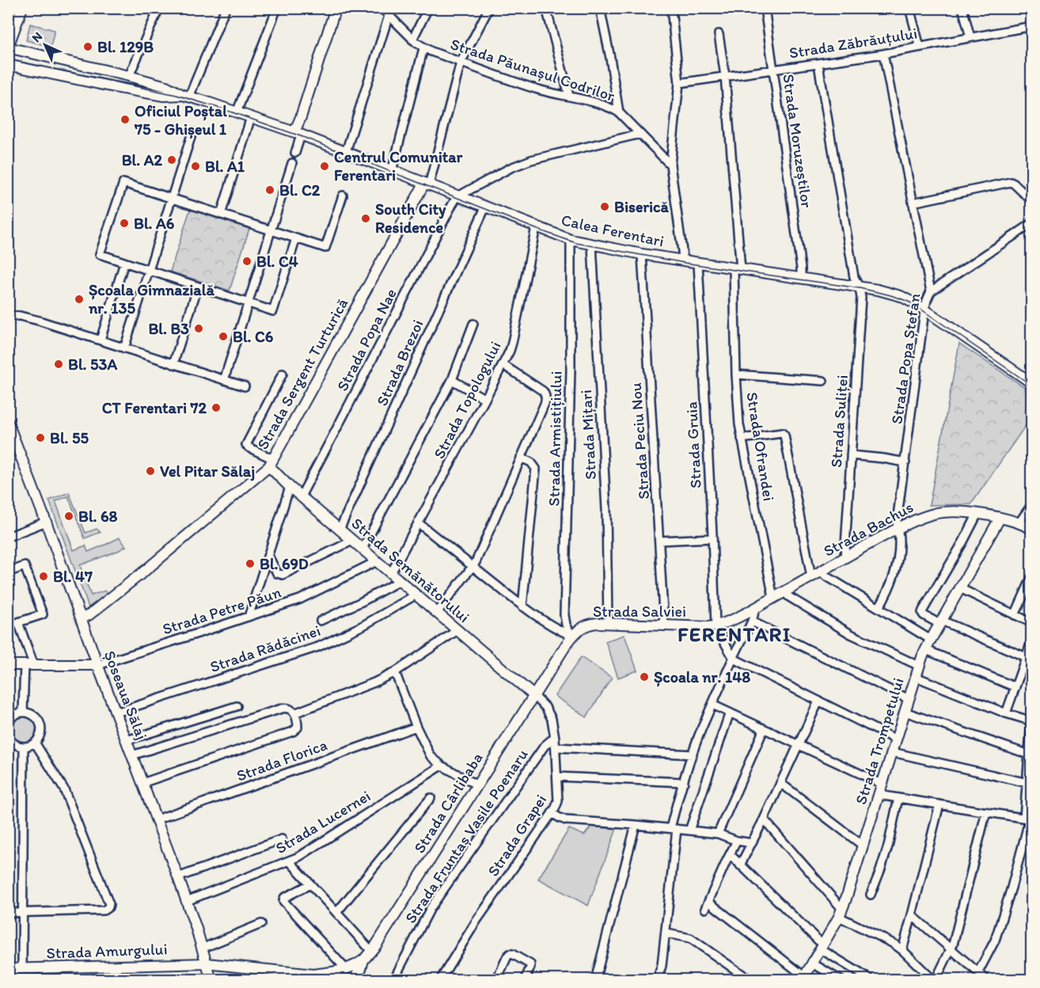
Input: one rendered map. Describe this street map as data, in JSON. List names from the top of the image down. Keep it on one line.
{"streets":{"street":["Strada Zăbrăuțului","Strada Păunașul Codrilor","Strada Moruzeștilor","Calea Ferentari","Strada Popa Nae","Strada Popa Ștefan","Strada Brezoi","Strada Sergent Turturică","Strada Topologului","Strada Suliței","Strada Mițari","Strada Armistițiului","Strada Peciu Nou","Strada Gruia","Strada Ofrandei","Strada Bachus","Strada Semănătorului","Strada Petre Păun","Strada Salviei","Strada Rădăcinei","Șoseaua Sălaj","Strada Trompetului","Strada Florica","Strada Cârlibaba","Strada Lucernei","Strada Grapei","Strada Fruntaș Vasile Poenaru","Strada Amurgului"]},"crossings":[["Strada Zăbrăuțului","Strada Moruzeștilor"],["Strada Zăbrăuțului","Strada Popa Ștefan"],["Strada Zăbrăuțului","Strada Suliței"],["Strada Zăbrăuțului","Strada Ofrandei"],["Strada Păunașul Codrilor","Strada Sergent Turturică"],["Strada Moruzeștilor","Calea Ferentari"],["Calea Ferentari","Strada Popa Nae"],["Calea Ferentari","Strada Popa Ștefan"],["Calea Ferentari","Strada Brezoi"],["Calea Ferentari","Strada Sergent Turturică"],["Calea Ferentari","Strada Topologului"],["Calea Ferentari","Strada Suliței"],["Calea Ferentari","Strada Mițari"],["Calea Ferentari","Strada Armistițiului"],["Calea Ferentari","Strada Peciu Nou"],["Calea Ferentari","Strada Gruia"],["Calea Ferentari","Strada Ofrandei"],["Strada Popa Nae","Strada Semănătorului"],["Strada Popa Ștefan","Strada Bachus"],["Strada Brezoi","Strada Semănătorului"],["Strada Sergent Turturică","Strada Semănătorului"],["Strada Sergent Turturică","Șoseaua Sălaj"],["Strada Topologului","Strada Semănătorului"],["Strada Suliței","Strada Bachus"],["Strada Mițari","Strada Salviei"],["Strada Armistițiului","Strada Salviei"],["Strada Armistițiului","Strada Cârlibaba"],["Strada Peciu Nou","Strada Salviei"],["Strada Gruia","Strada Bachus"],["Strada Gruia","Strada Salviei"],["Strada Ofrandei","Strada Bachus"],["Strada Bachus","Strada Salviei"],["Strada Bachus","Strada Trompetului"],["Strada Semănătorului","Strada Petre Păun"],["Strada Semănătorului","Strada Rădăcinei"],["Strada Semănătorului","Strada Cârlibaba"],["Strada Semănătorului","Strada Grapei"],["Strada Petre Păun","Șoseaua Sălaj"],["Strada Salviei","Strada Cârlibaba"],["Strada Rădăcinei","Șoseaua Sălaj"],["Șoseaua Sălaj","Strada Florica"],["Șoseaua Sălaj","Strada Lucernei"],["Șoseaua Sălaj","Strada Amurgului"],["Strada Cârlibaba","Strada Grapei"],["Strada Cârlibaba","Strada Amurgului"],["Strada Grapei","Strada Fruntaș Vasile Poenaru"]],"districts":["FERENTARI"],"places":["Bl. 129B","Oficiul Poștal 75 - Ghișeul 1","Bl. A2","Bl. A1","Centrul Comunitar Ferentari","Bl. C2","Biserică","South City Residence","Bl. A6","Bl. C4","Școala Gimnazială nr. 135","Bl. B3","Bl. C6","Bl. 53A","CT Ferentari 72","Bl. 55","Vel Pitar Sălaj","Bl. 68","Bl. 69D","Bl. 47","Școala nr. 148"],"north":"top left"}
